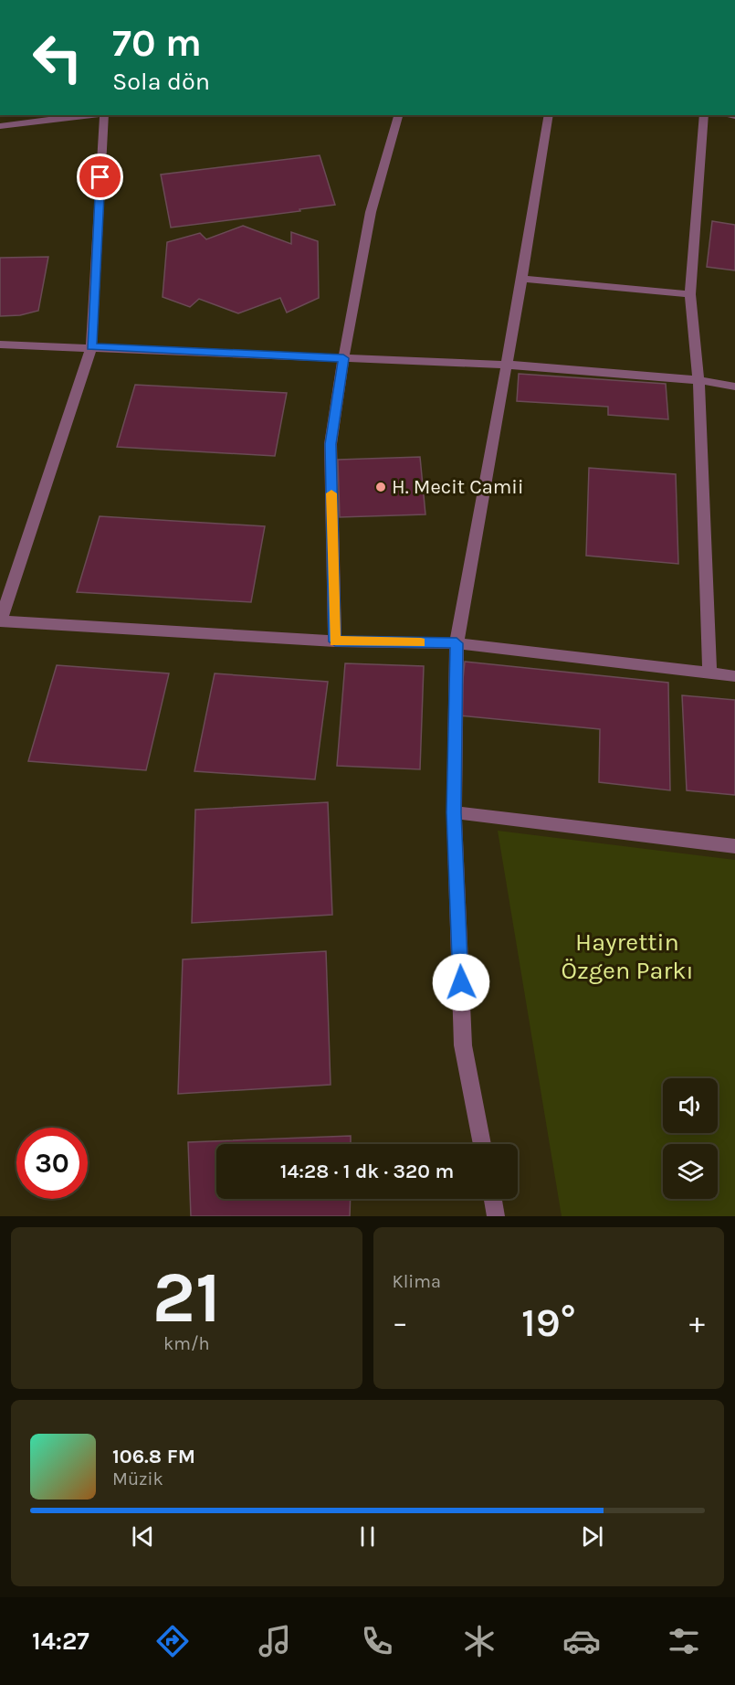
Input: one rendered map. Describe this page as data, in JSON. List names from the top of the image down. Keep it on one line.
{"parks":["Hayrettin Özgen Parkı"],"places":["H. Mecit Camii"],"page":{"turn":["70 m","Sola dön"],"limit":"30","trip":"14:28 · 1 dk · 320 m","tile":[["21","km/h"],"Klima"],"heat":["−","19°","+"],"song":["106.8 FM","Müzik"],"tabs":"14:27"}}
